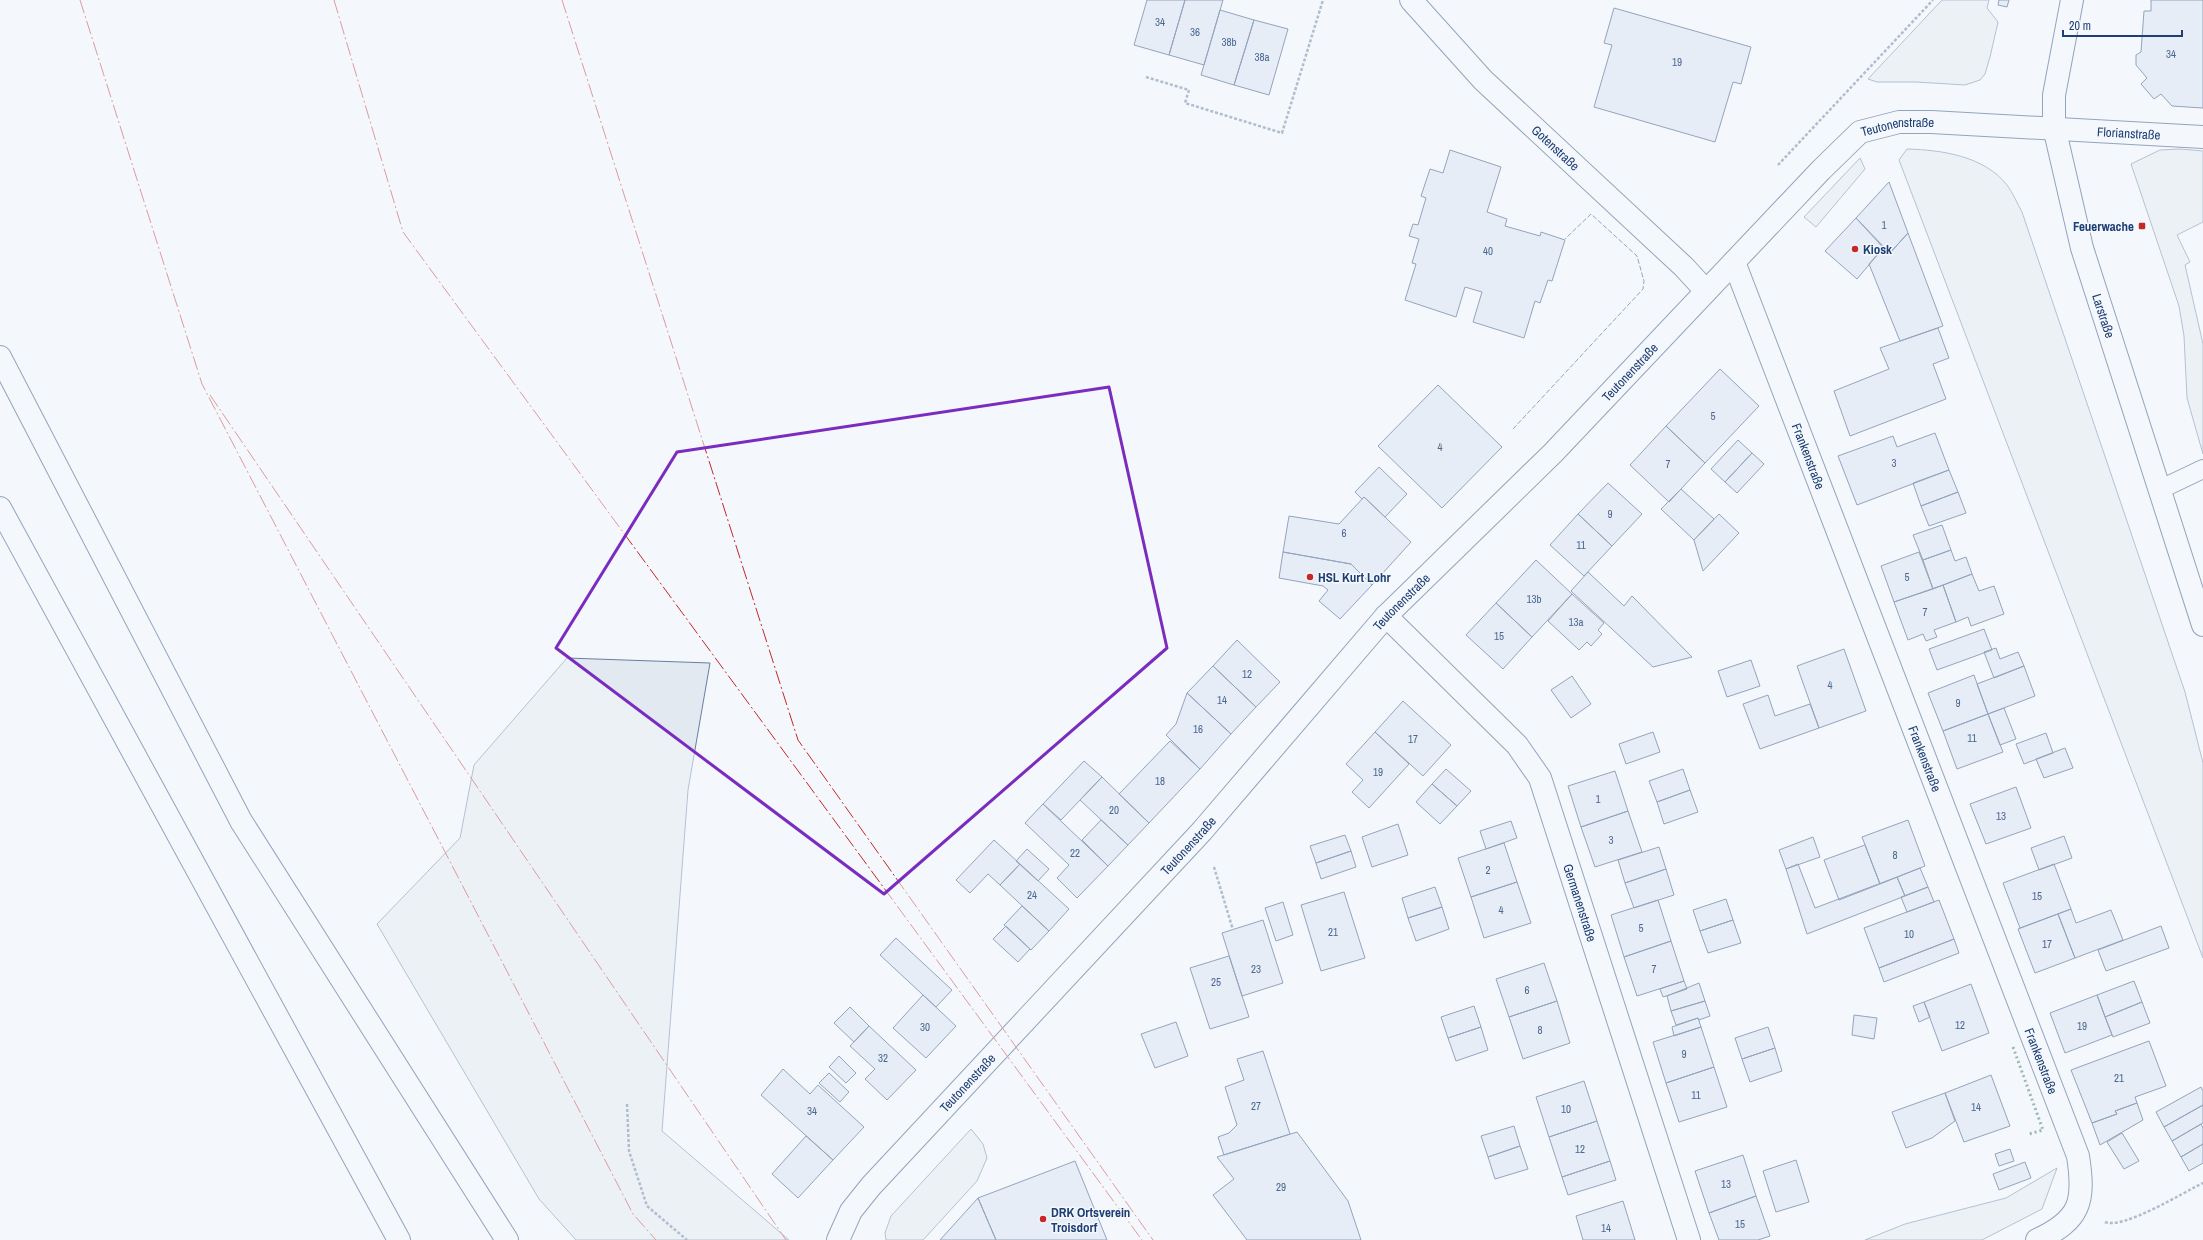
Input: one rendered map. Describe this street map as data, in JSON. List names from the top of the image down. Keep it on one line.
{"streets":{"main road":["Teutonenstraße","Florianstraße","Gotenstraße","Larstraße","Frankenstraße","Germanenstraße"]},"crossings":[["Teutonenstraße","Florianstraße"],["Teutonenstraße","Gotenstraße"],["Teutonenstraße","Larstraße"],["Teutonenstraße","Frankenstraße"],["Teutonenstraße","Germanenstraße"],["Florianstraße","Larstraße"]],"places":{"transit":["Feuerwache"],"other":["Kiosk","HSL Kurt Lohr","DRK Ortsverein Troisdorf"]},"house_numbers":["34","36","38b","34","38a","19","1","40","5","4","3","7","9","6","11","5","13b","7","13a","15","12","4","14","9","16","11","17","19","18","1","20","13","3","22","8","2","24","15","4","5","21","10","17","23","7","25","6","12","19","30","8","9","32","21","11","27","14","10","34","12","13","29","15","14"],"scale_bar":"20 m"}
